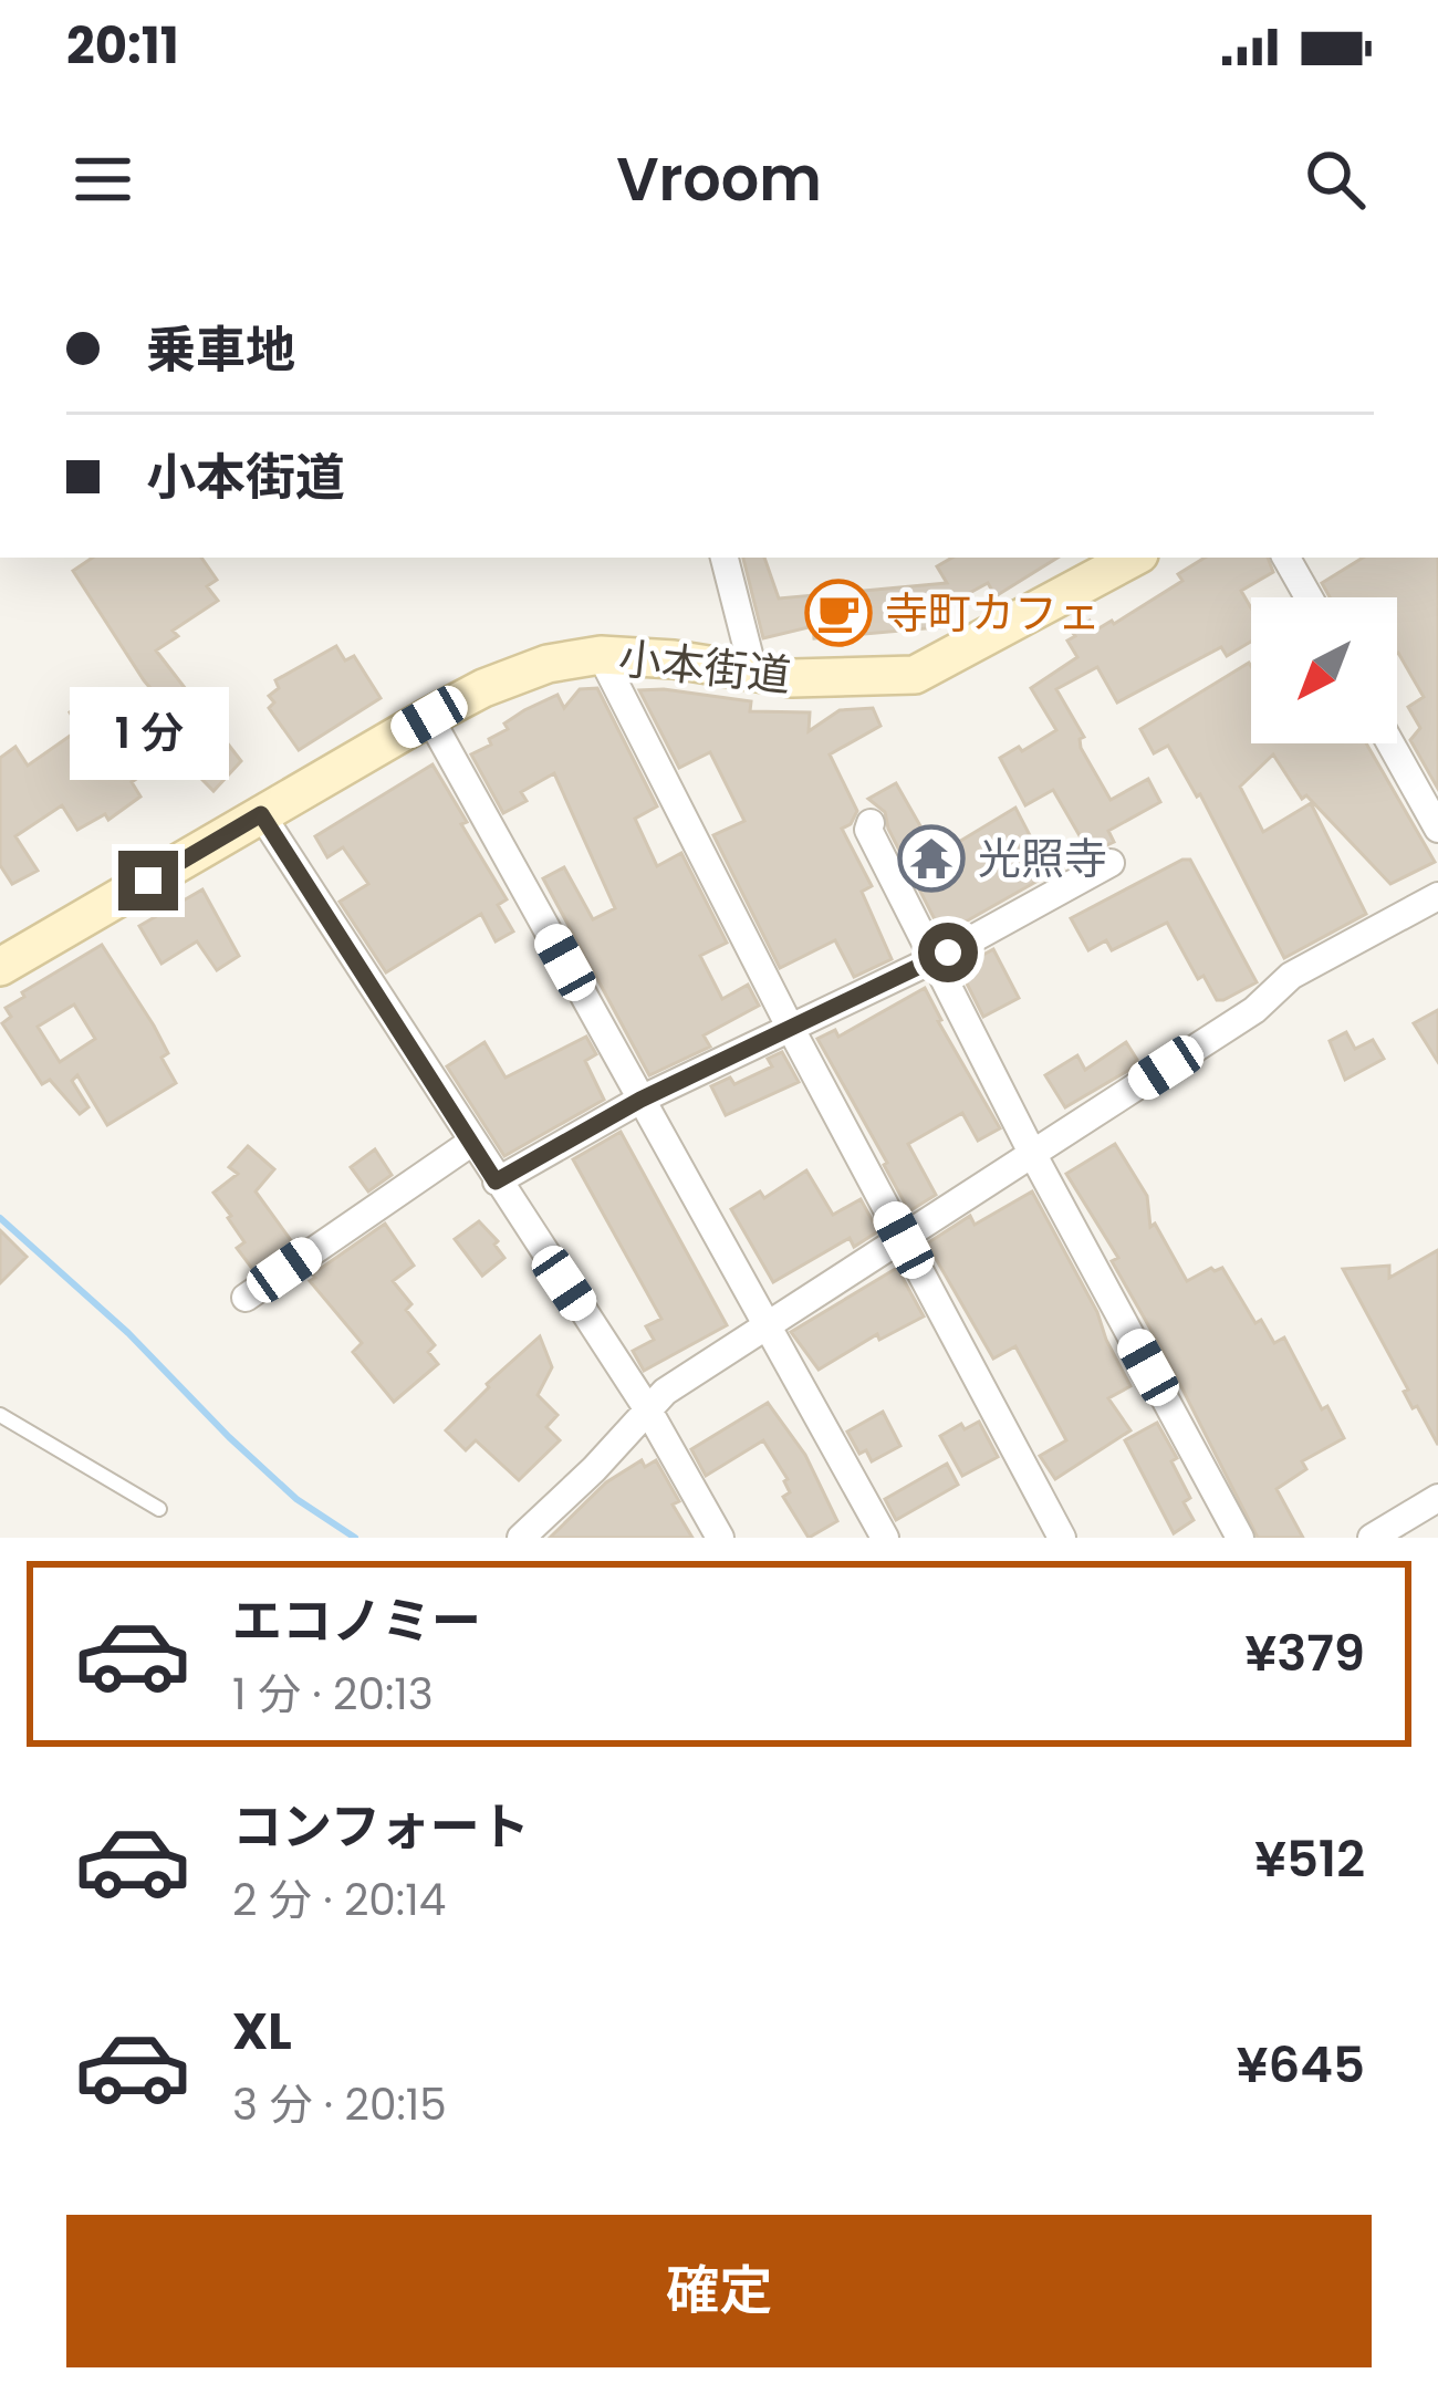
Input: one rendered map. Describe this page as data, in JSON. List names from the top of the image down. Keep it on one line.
{"streets":{"street":["小本街道"]},"places":{"cafe":["寺町カフェ"],"temple":["光照寺"]},"north":"bottom left","page":{"status":"20:11","header":"Vroom","banner":["乗車地","小本街道"],"bubble":"1 分","list":[{"name":"エコノミー","note":"1 分 · 20:13","value":"¥379"},{"name":"コンフォート","note":"2 分 · 20:14","value":"¥512"},{"name":"XL","note":"3 分 · 20:15","value":"¥645"}],"buttons":"確定"}}
